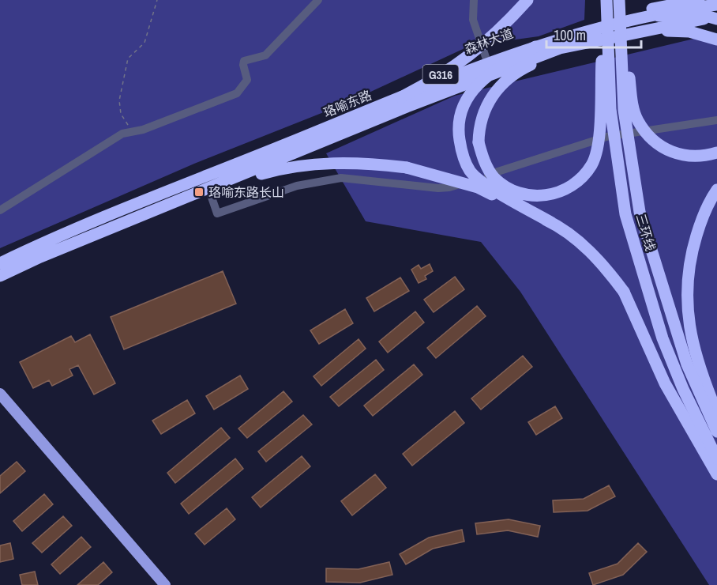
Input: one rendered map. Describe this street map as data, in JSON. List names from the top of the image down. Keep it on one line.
{"streets":{"highway":["森林大道","G316","珞喻东路","三环线"]},"crossings":[["森林大道","珞喻东路"]],"places":{"transit":["珞喻东路长山"]},"scale_bar":"100 m"}
